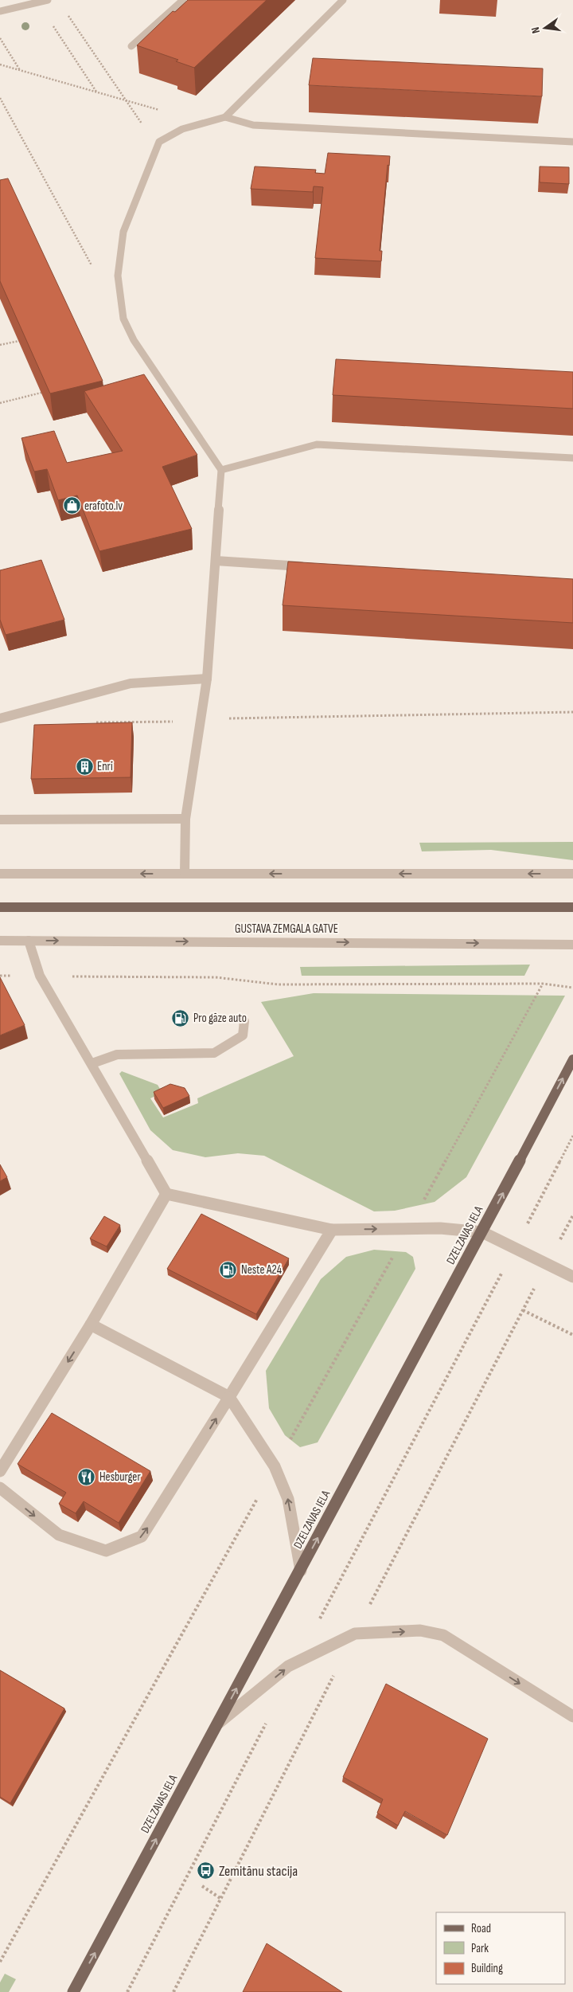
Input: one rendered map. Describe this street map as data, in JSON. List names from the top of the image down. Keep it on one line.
{"streets":{"main road":["GUSTAVA ZEMGALA GATVE","DZELZAVAS IELA"]},"one_way":["DZELZAVAS IELA"],"places":{"shop":["erafoto.lv"],"building":["Enri"],"fuel station":["Pro gāze auto","Neste A24"],"restaurant":["Hesburger"],"bus stop":["Zemitānu stacija"]},"legend":["Road","Park","Building"],"north":"left"}
